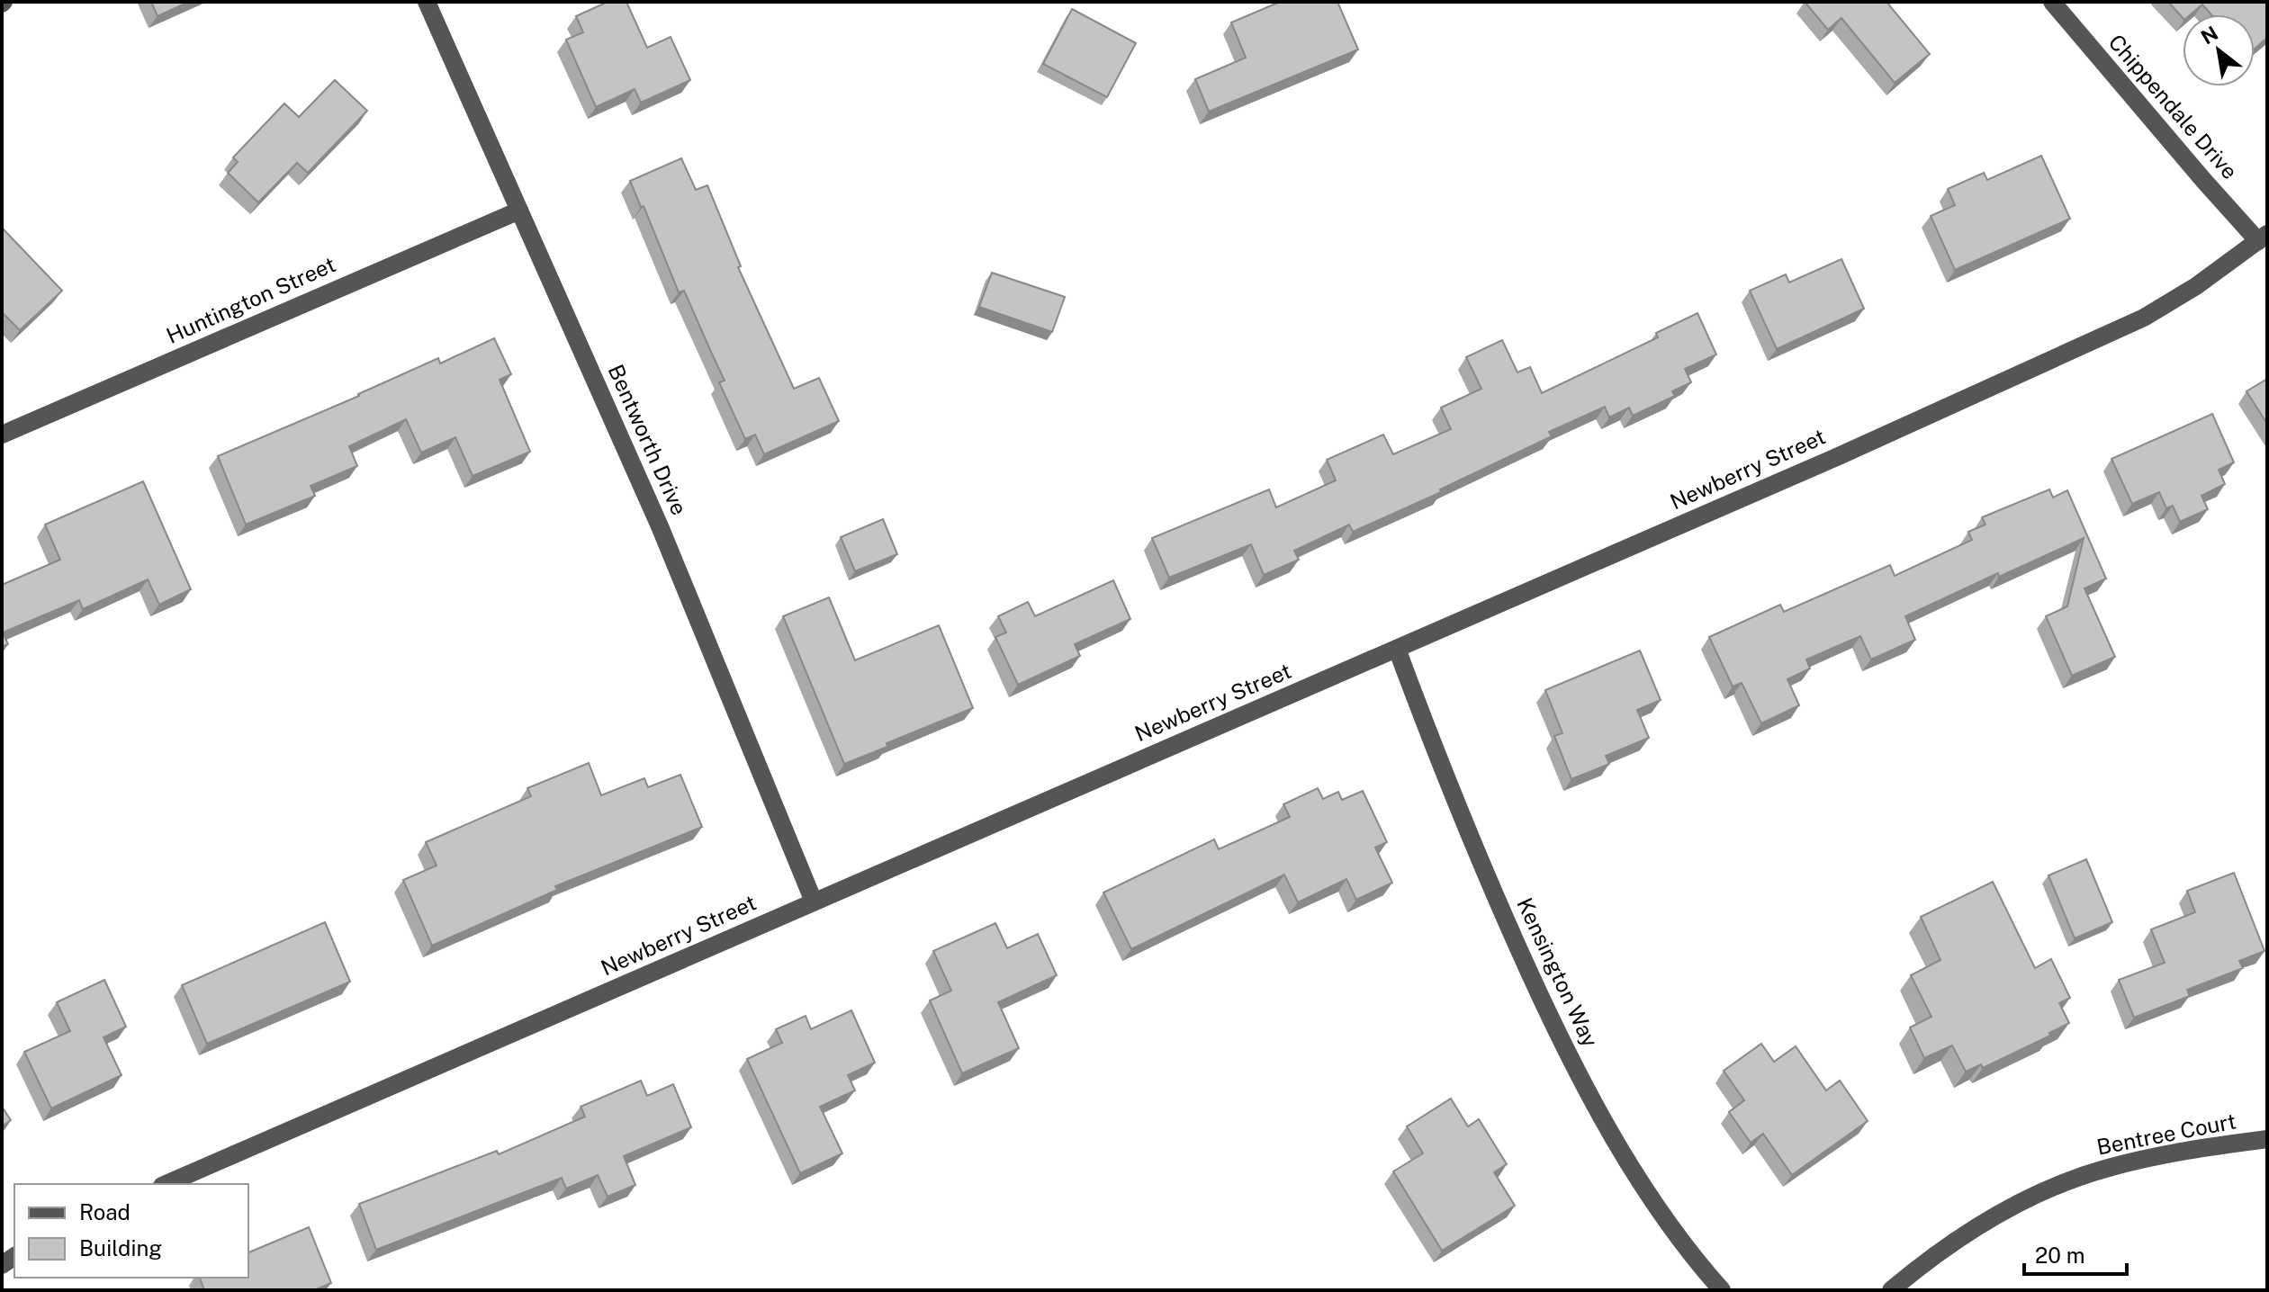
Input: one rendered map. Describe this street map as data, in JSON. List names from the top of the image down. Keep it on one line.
{"streets":{"street":["Chippendale Drive","Huntington Street","Bentworth Drive","Newberry Street","Kensington Way","Bentree Court"]},"crossings":[["Chippendale Drive","Newberry Street"],["Huntington Street","Bentworth Drive"],["Bentworth Drive","Newberry Street"],["Newberry Street","Kensington Way"]],"legend":["Road","Building"],"scale_bar":"20 m","north":"top left"}
